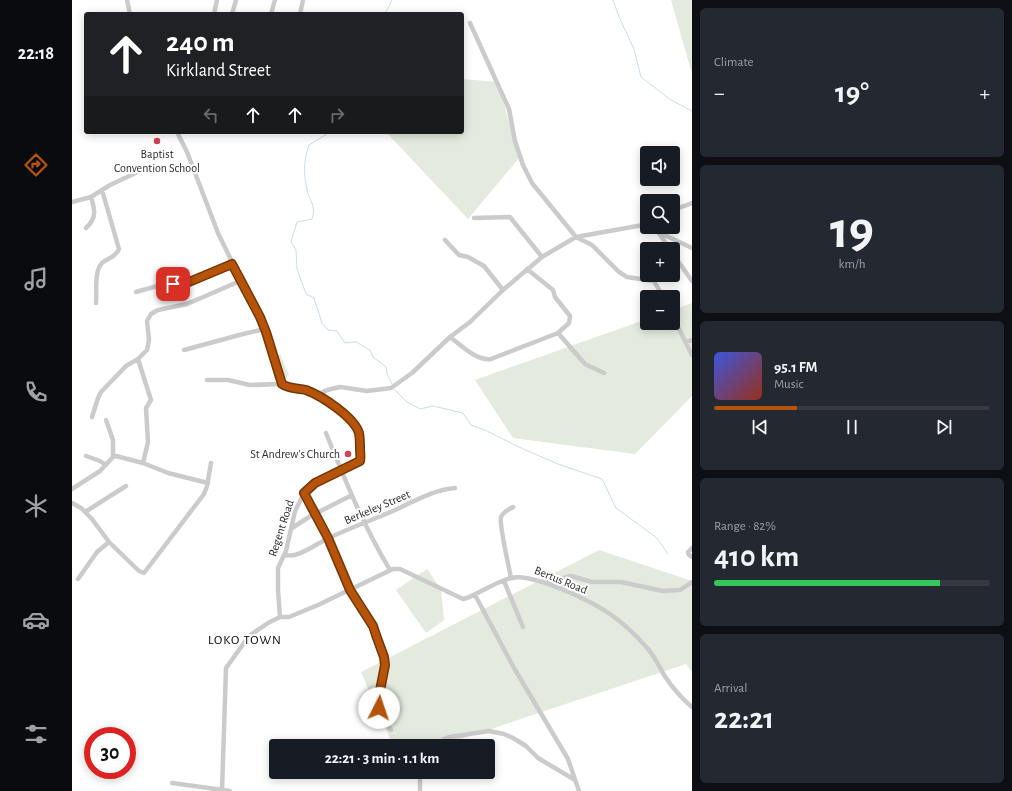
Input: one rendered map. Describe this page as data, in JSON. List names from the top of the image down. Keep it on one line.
{"streets":{"street":["Berkeley Street","Regent Road","Bertus Road"]},"crossings":[["Berkeley Street","Regent Road"]],"districts":["LOKO TOWN"],"places":["Baptist Convention School","St Andrew's Church"],"page":{"tabs":"22:18","tile":["Climate",["19","km/h"],["Range · 82%","410 km"],["Arrival","22:21"]],"turn":["240 m","Kirkland Street"],"heat":["−","19°","+"],"map_buttons":["+","−"],"song":["95.1 FM","Music"],"limit":"30","trip":"22:21 · 3 min · 1.1 km"}}
